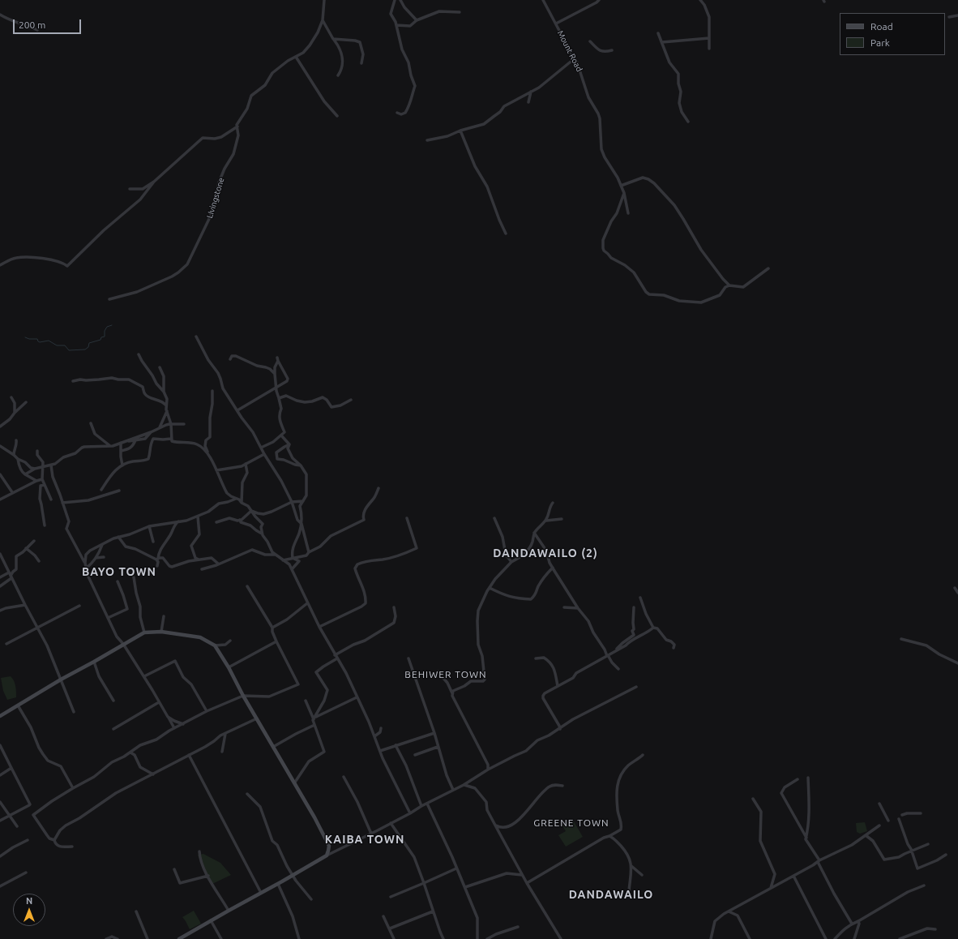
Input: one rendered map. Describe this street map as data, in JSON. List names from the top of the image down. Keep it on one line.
{"streets":{"street":["Mount Road","LIvingstone"]},"districts":["DANDAWAILO (2)","BAYO TOWN","BEHIWER TOWN","GREENE TOWN","KAIBA TOWN","DANDAWAILO"],"legend":["Road","Park"],"scale_bar":"200 m","north":"top"}
